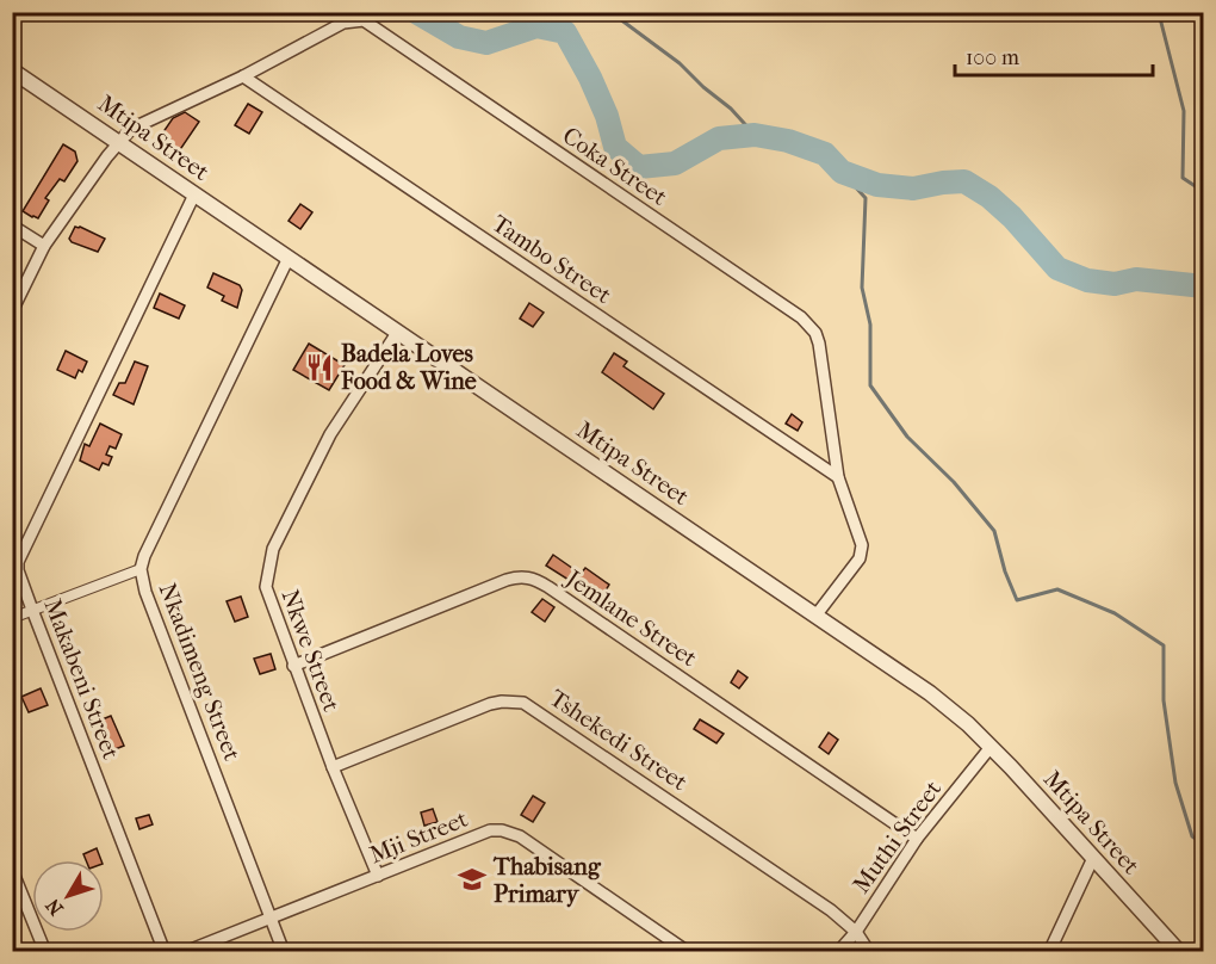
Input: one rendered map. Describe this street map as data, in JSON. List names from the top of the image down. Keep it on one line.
{"streets":{"street":["Mtipa Street","Coka Street","Tambo Street","Jemlane Street","Nkwe Street","Nkadimeng Street","Makabeni Street","Tshekedi Street","Mji Street","Muthi Street"]},"crossings":[["Mtipa Street","Coka Street"],["Mtipa Street","Nkwe Street"],["Mtipa Street","Nkadimeng Street"],["Mtipa Street","Makabeni Street"],["Mtipa Street","Muthi Street"],["Coka Street","Tambo Street"],["Jemlane Street","Nkwe Street"],["Jemlane Street","Muthi Street"],["Nkwe Street","Tshekedi Street"],["Nkwe Street","Mji Street"],["Nkadimeng Street","Mji Street"],["Tshekedi Street","Muthi Street"]],"places":{"restaurant":["Badela Loves Food & Wine"],"school or university":["Thabisang Primary"]},"scale_bar":"100 m","north":"bottom left"}
